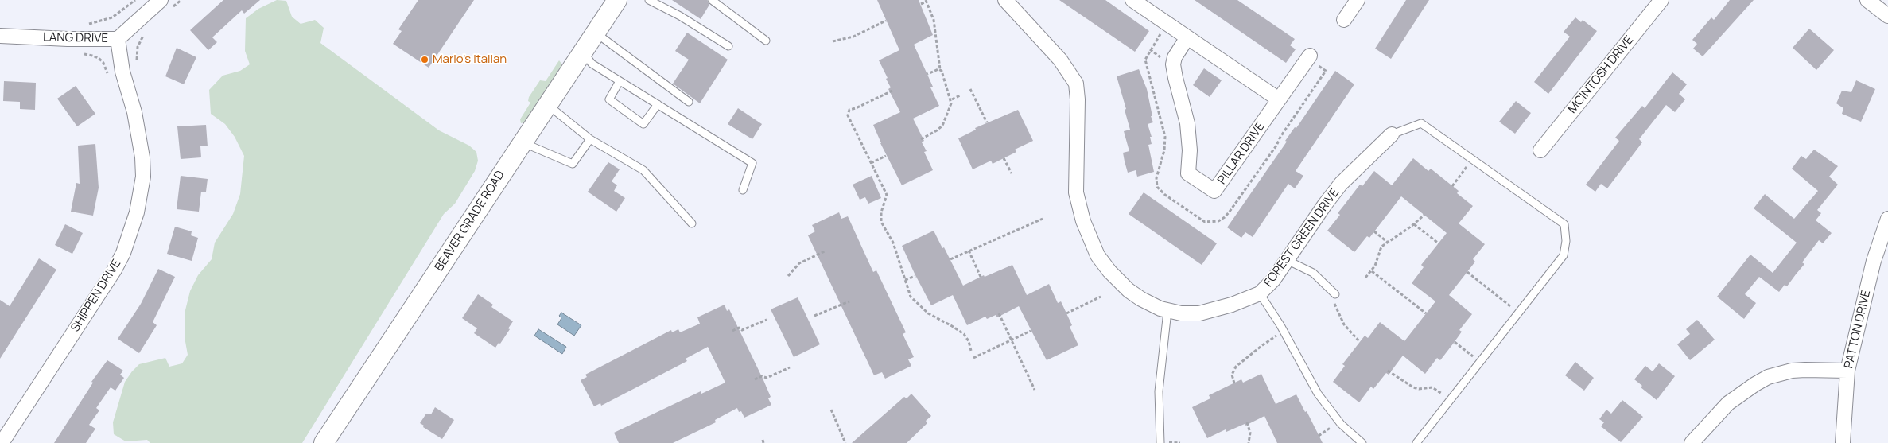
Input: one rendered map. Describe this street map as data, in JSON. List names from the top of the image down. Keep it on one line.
{"streets":{"main road":["BEAVER GRADE ROAD"],"street":["LANG DRIVE","MCINTOSH DRIVE","PILLAR DRIVE","FOREST GREEN DRIVE","SHIPPEN DRIVE","PATTON DRIVE"]},"crossings":[["LANG DRIVE","SHIPPEN DRIVE"]],"places":["Mario's Italian"]}
